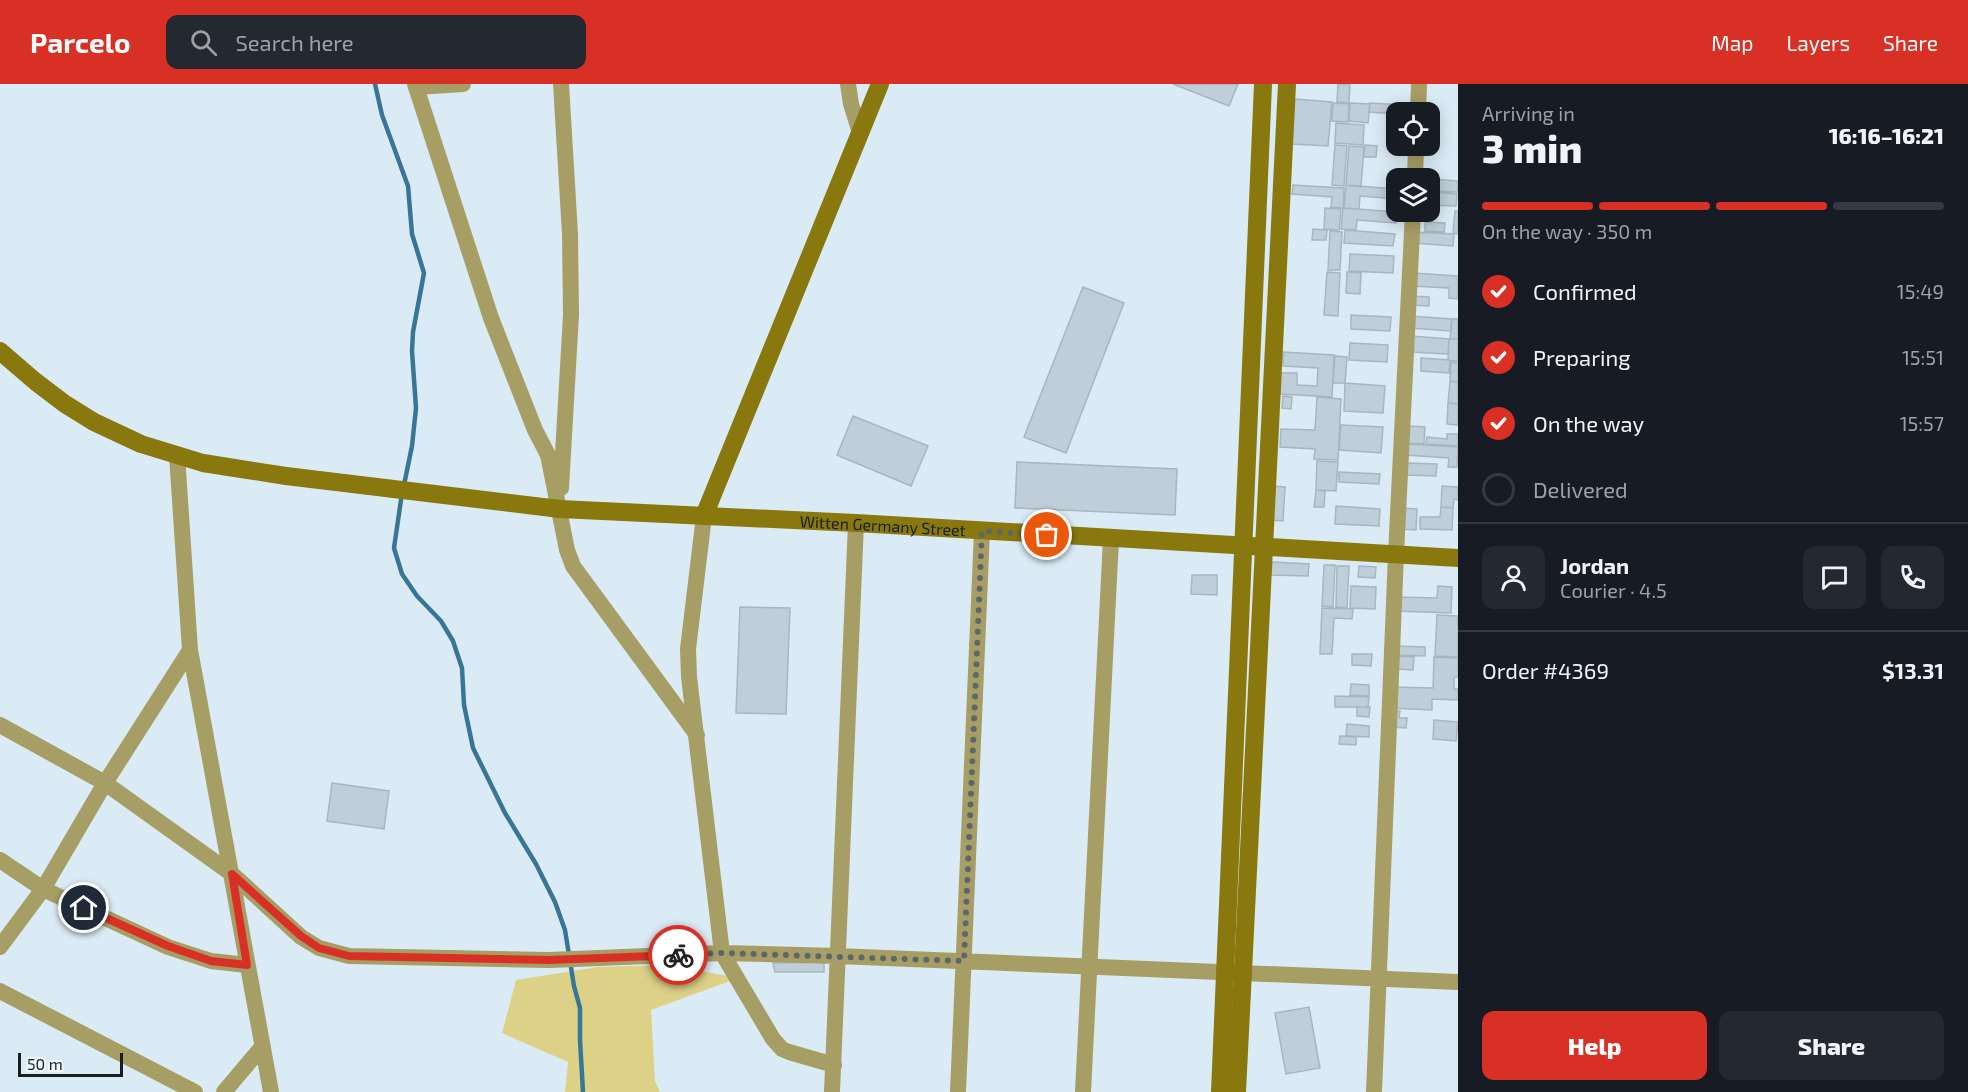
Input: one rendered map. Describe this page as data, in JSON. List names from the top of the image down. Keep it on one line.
{"streets":{"street":["Witten Germany Street"]},"scale_bar":"50 m","page":{"header":"Parcelo","search":"Search here","nav":["Map","Layers","Share"],"heading":["3 min","Arriving in","16:16–16:21"],"panel":["Jordan","Courier · 4.5","Order #4369","$13.31"],"bar":"On the way · 350 m","list":[["Confirmed","15:49"],["Preparing","15:51"],["On the way","15:57"],"Delivered"],"buttons":["Help","Share"],"scale":"50 m"}}
